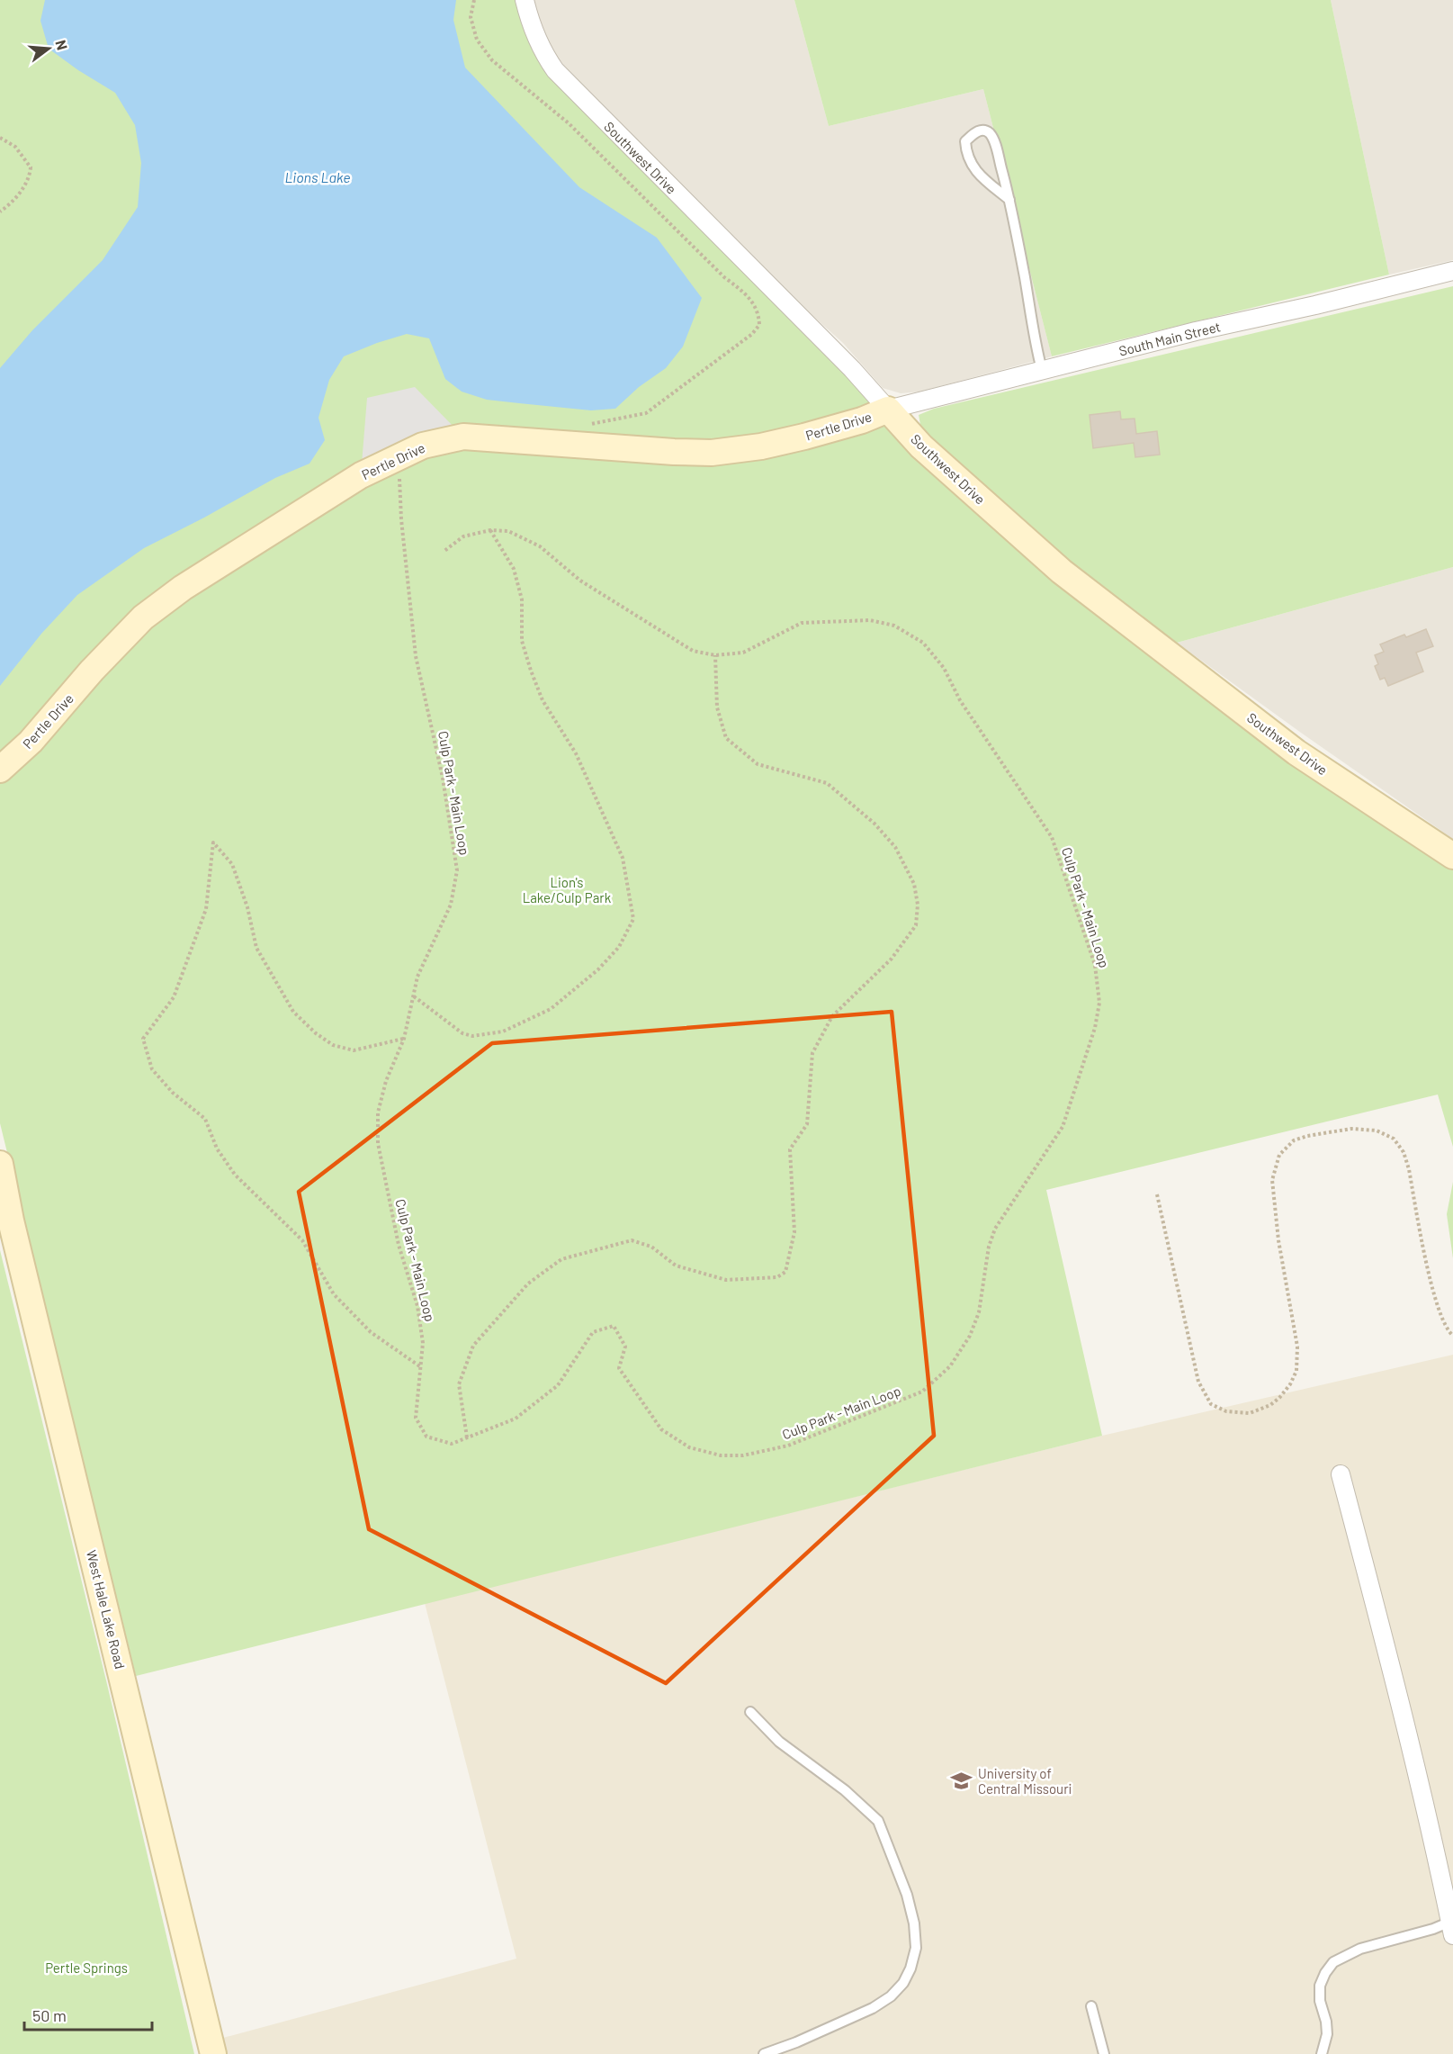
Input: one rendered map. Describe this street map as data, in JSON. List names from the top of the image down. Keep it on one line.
{"streets":{"street":["Southwest Drive","South Main Street","Pertle Drive","West Hale Lake Road"],"path":["Culp Park - Main Loop"]},"crossings":[["Southwest Drive","South Main Street"],["Southwest Drive","Pertle Drive"],["South Main Street","Pertle Drive"],["Pertle Drive","Culp Park - Main Loop"]],"water":["Lions Lake"],"parks":["Lion's Lake/Culp Park","Pertle Springs"],"places":{"school or university":["University of Central Missouri"]},"scale_bar":"50 m","north":"right"}
